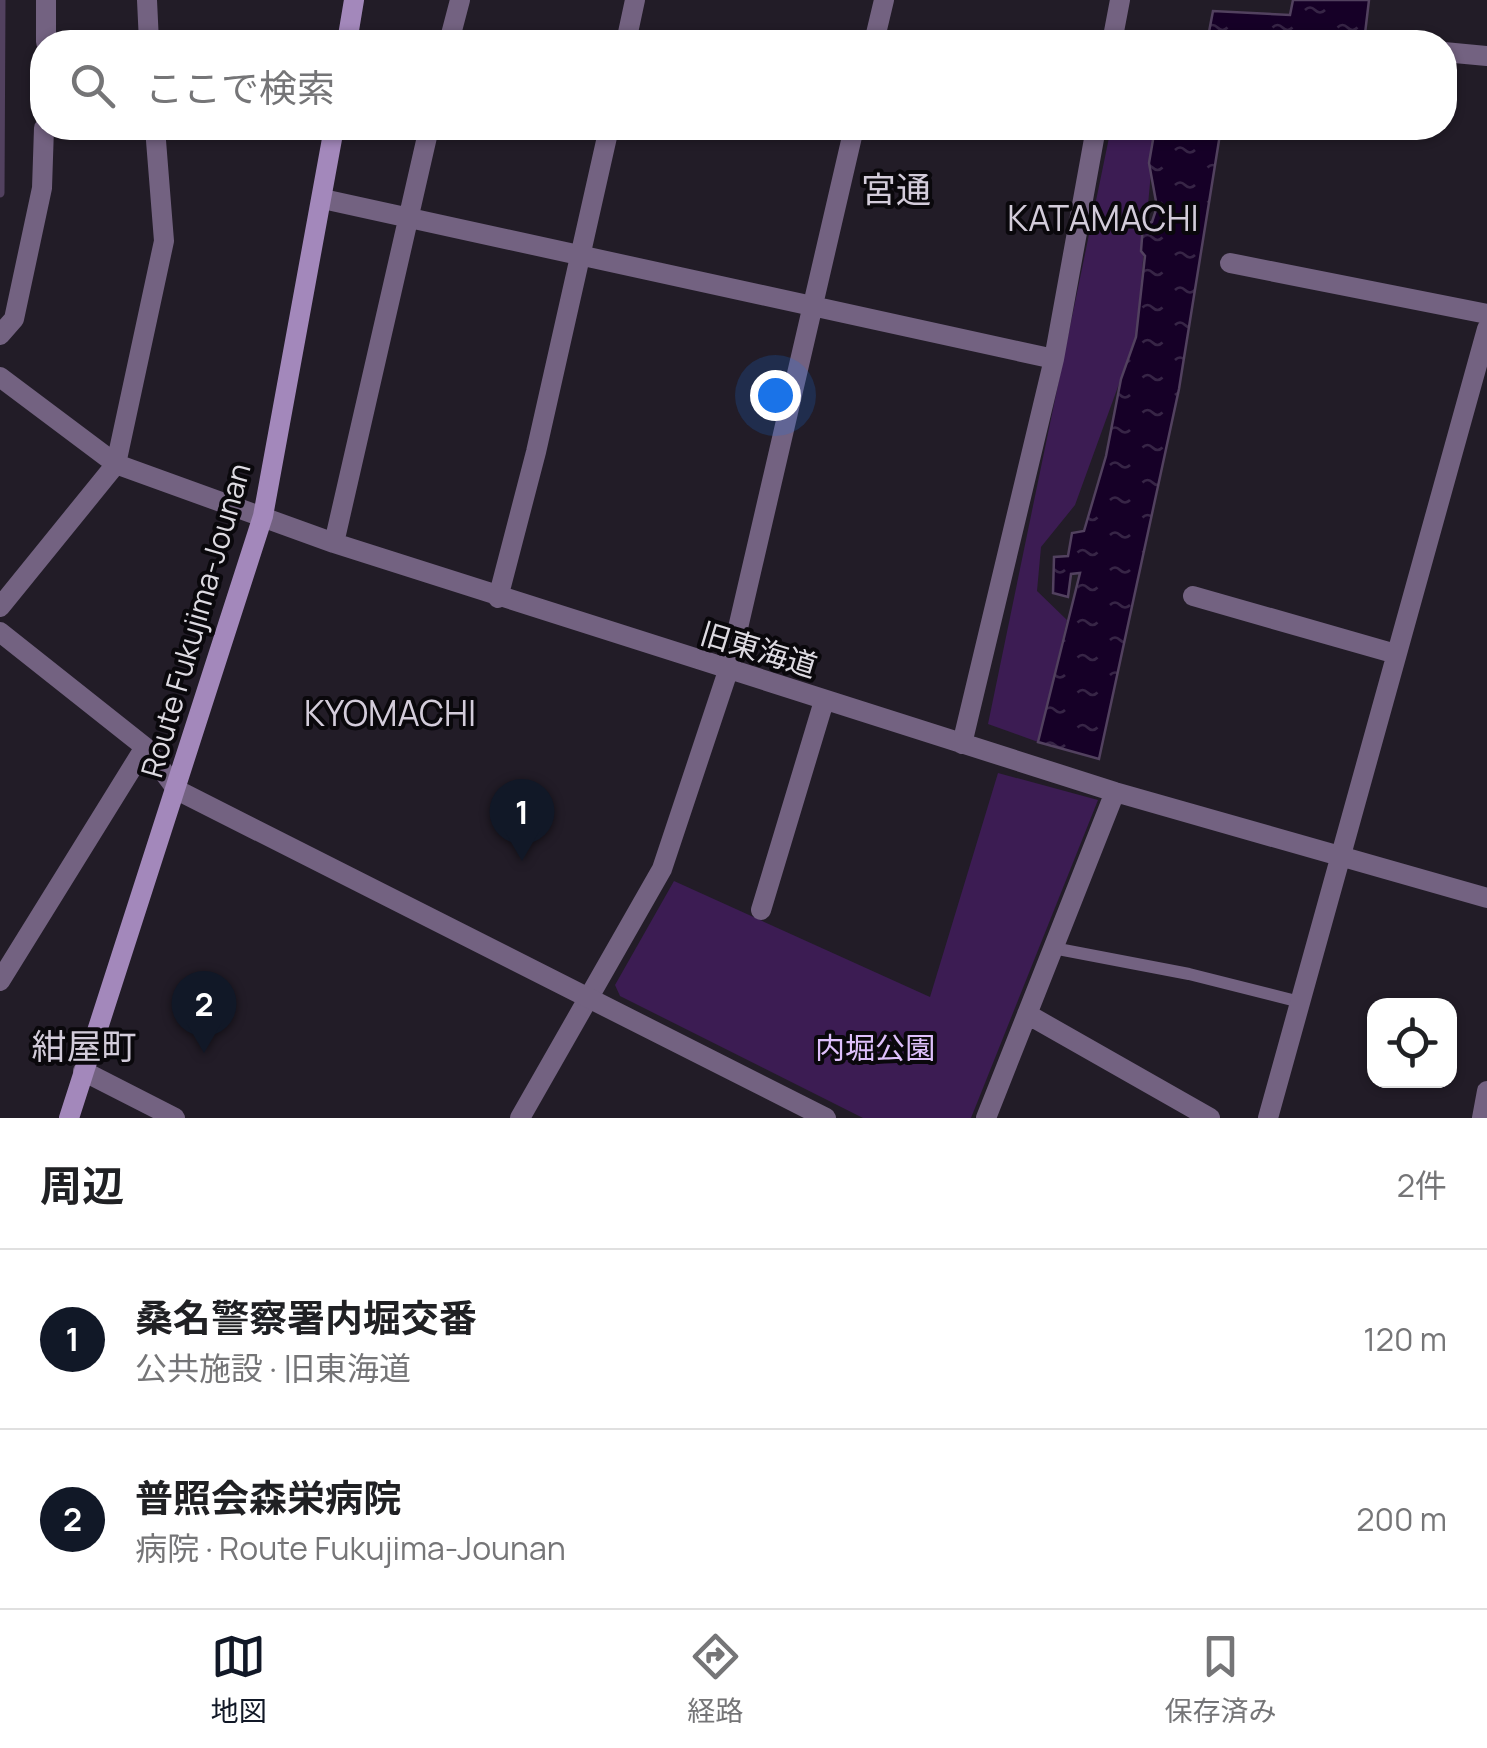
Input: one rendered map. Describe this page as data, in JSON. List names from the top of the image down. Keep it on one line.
{"streets":{"main road":["Route Fukujima-Jounan"],"street":["旧東海道"]},"crossings":[["Route Fukujima-Jounan","旧東海道"]],"districts":["宮通","KATAMACHI","KYOMACHI","紺屋町"],"parks":["内堀公園"],"page":{"search":"ここで検索","pins":["1","2"],"heading":["周辺","2件"],"list":[{"mark":"1","name":"桑名警察署内堀交番","note":"公共施設 · 旧東海道","value":"120 m"},{"mark":"2","name":"普照会森栄病院","note":"病院 · Route Fukujima-Jounan","value":"200 m"}],"nav":["地図","経路","保存済み"]}}
